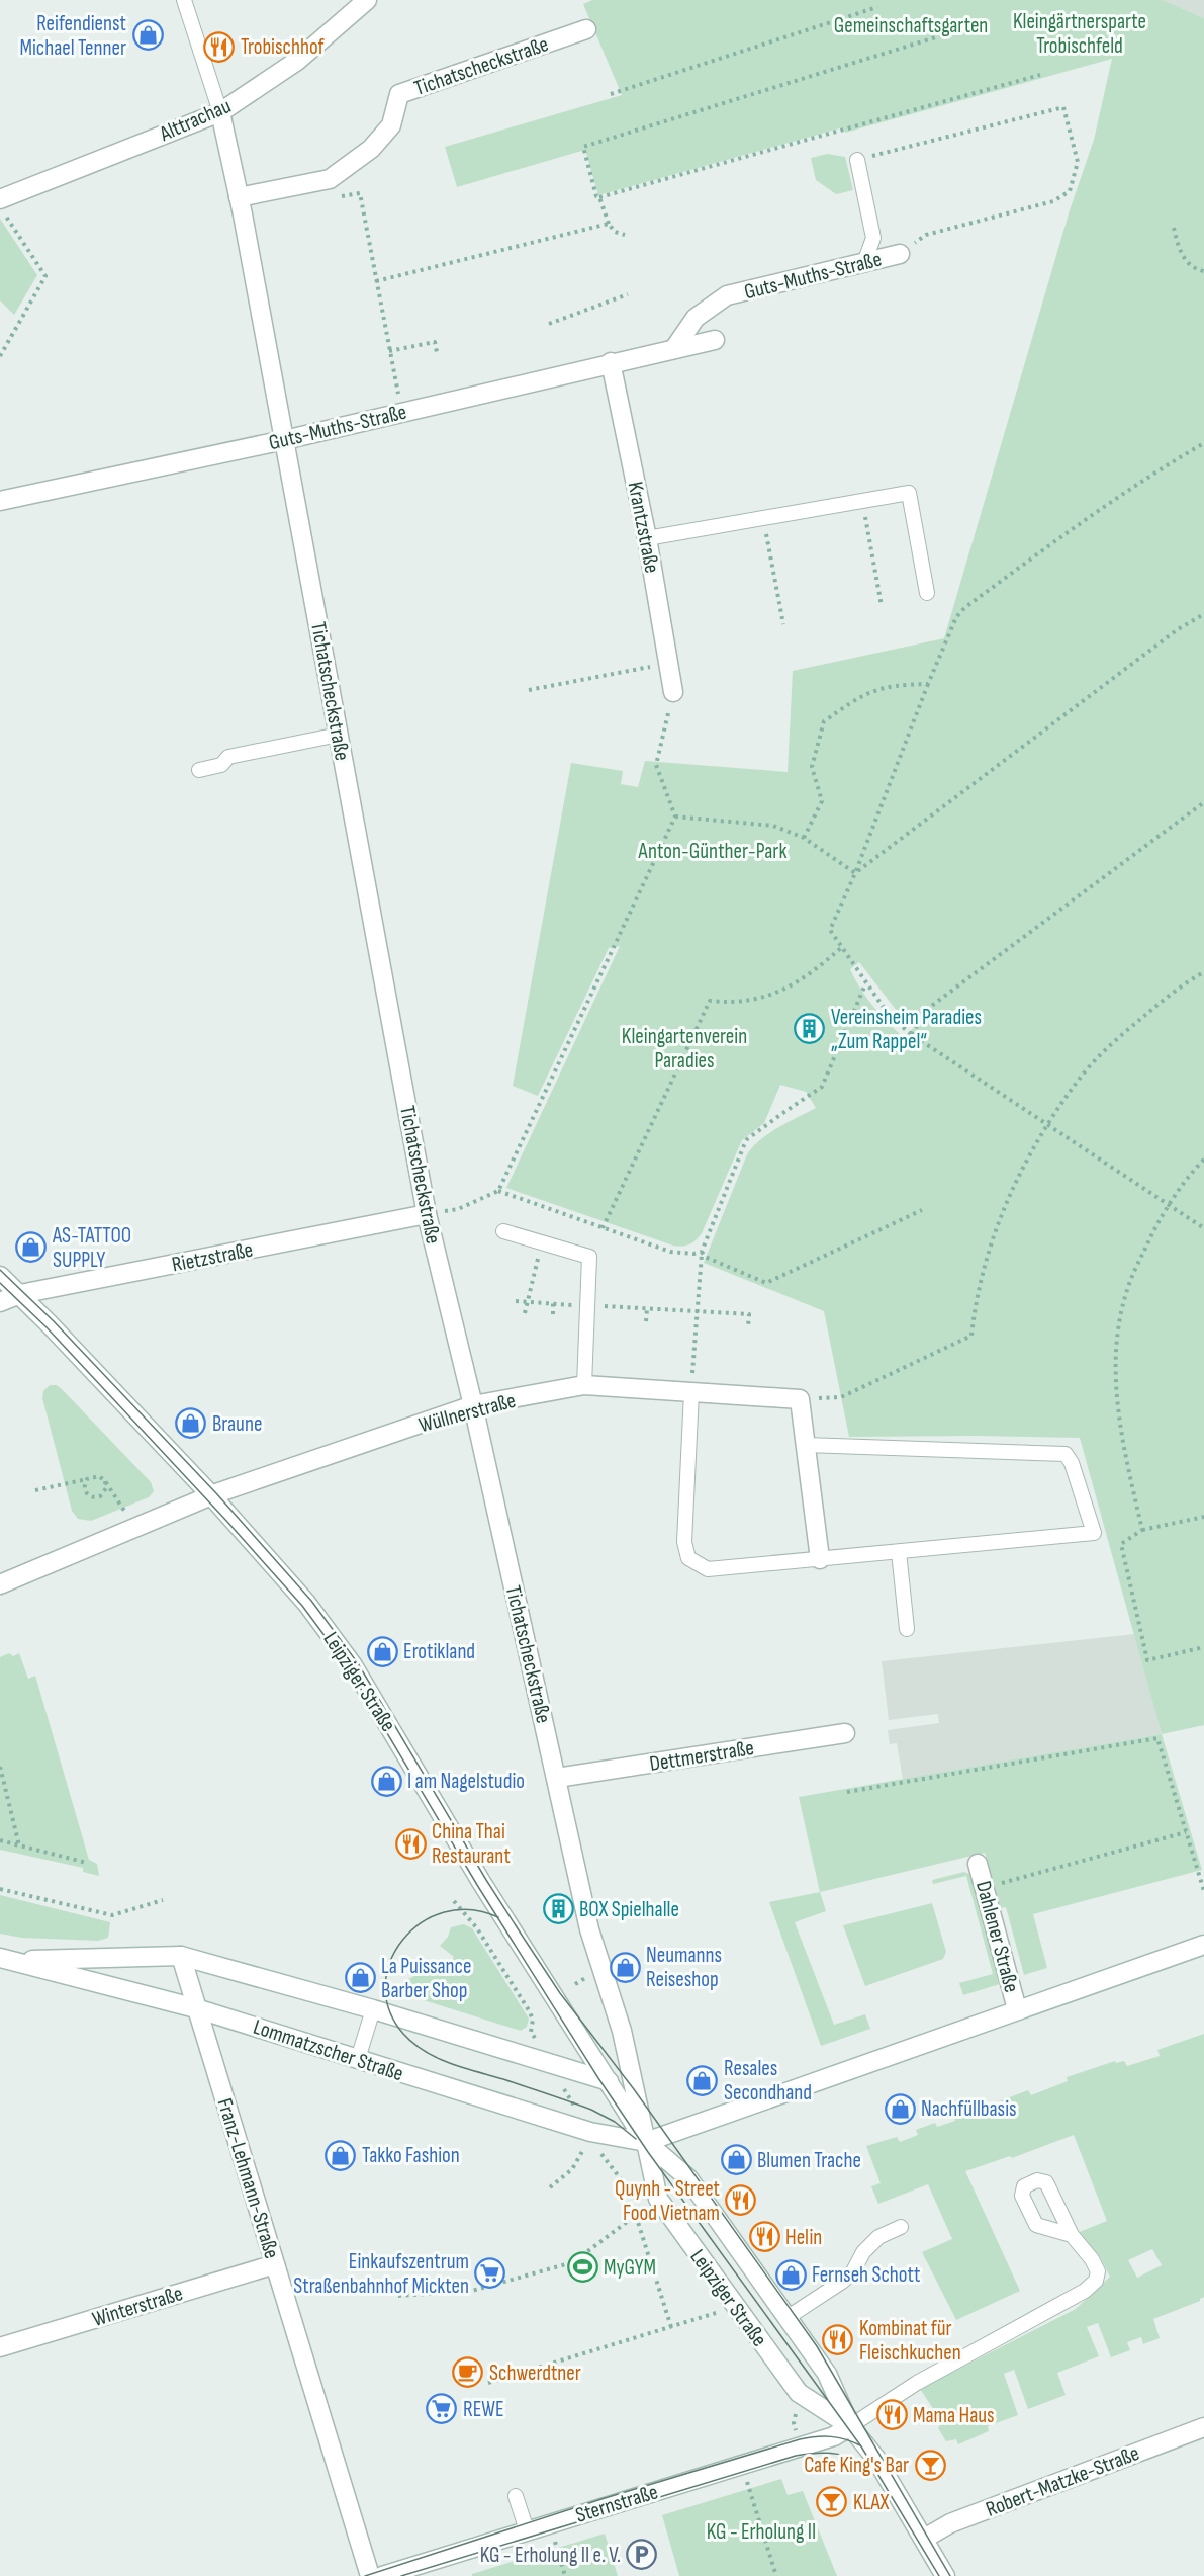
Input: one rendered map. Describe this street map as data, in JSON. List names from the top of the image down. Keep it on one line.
{"streets":{"street":["Tichatscheckstraße","Alttrachau","Guts-Muths-Straße","Krantzstraße","Rietzstraße","Wüllnerstraße","Leipziger Straße","Dettmerstraße","Dahlener Straße","Lommatzscher Straße","Franz-Lehmann-Straße","Winterstraße","Robert-Matzke-Straße","Sternstraße"]},"crossings":[["Tichatscheckstraße","Alttrachau"],["Tichatscheckstraße","Guts-Muths-Straße"],["Tichatscheckstraße","Rietzstraße"],["Tichatscheckstraße","Wüllnerstraße"],["Tichatscheckstraße","Leipziger Straße"],["Tichatscheckstraße","Dettmerstraße"],["Tichatscheckstraße","Lommatzscher Straße"],["Guts-Muths-Straße","Krantzstraße"],["Rietzstraße","Leipziger Straße"],["Wüllnerstraße","Leipziger Straße"],["Leipziger Straße","Lommatzscher Straße"],["Leipziger Straße","Robert-Matzke-Straße"],["Leipziger Straße","Sternstraße"],["Lommatzscher Straße","Franz-Lehmann-Straße"],["Franz-Lehmann-Straße","Winterstraße"]],"parks":["Kleingärtnersparte Trobischfeld","Gemeinschaftsgarten","Anton-Günther-Park","Kleingartenverein Paradies","KG - Erholung II"],"places":{"shop":["Reifendienst Michael Tenner","AS-TATTOO SUPPLY","Braune","Erotikland","I am Nagelstudio","Neumanns Reiseshop","La Puissance Barber Shop","Resales Secondhand","Nachfüllbasis","Takko Fashion","Blumen Trache","Fernseh Schott"],"restaurant":["Trobischhof","China Thai Restaurant","Quynh - Street Food Vietnam","Helin","Kombinat für Fleischkuchen","Mama Haus"],"building":["Vereinsheim Paradies „Zum Rappel“","BOX Spielhalle"],"sports":["MyGYM"],"supermarket":["Einkaufszentrum Straßenbahnhof Mickten","REWE"],"cafe":["Schwerdtner"],"bar":["Cafe King's Bar","KLAX"],"parking":["KG - Erholung II e. V."]}}
